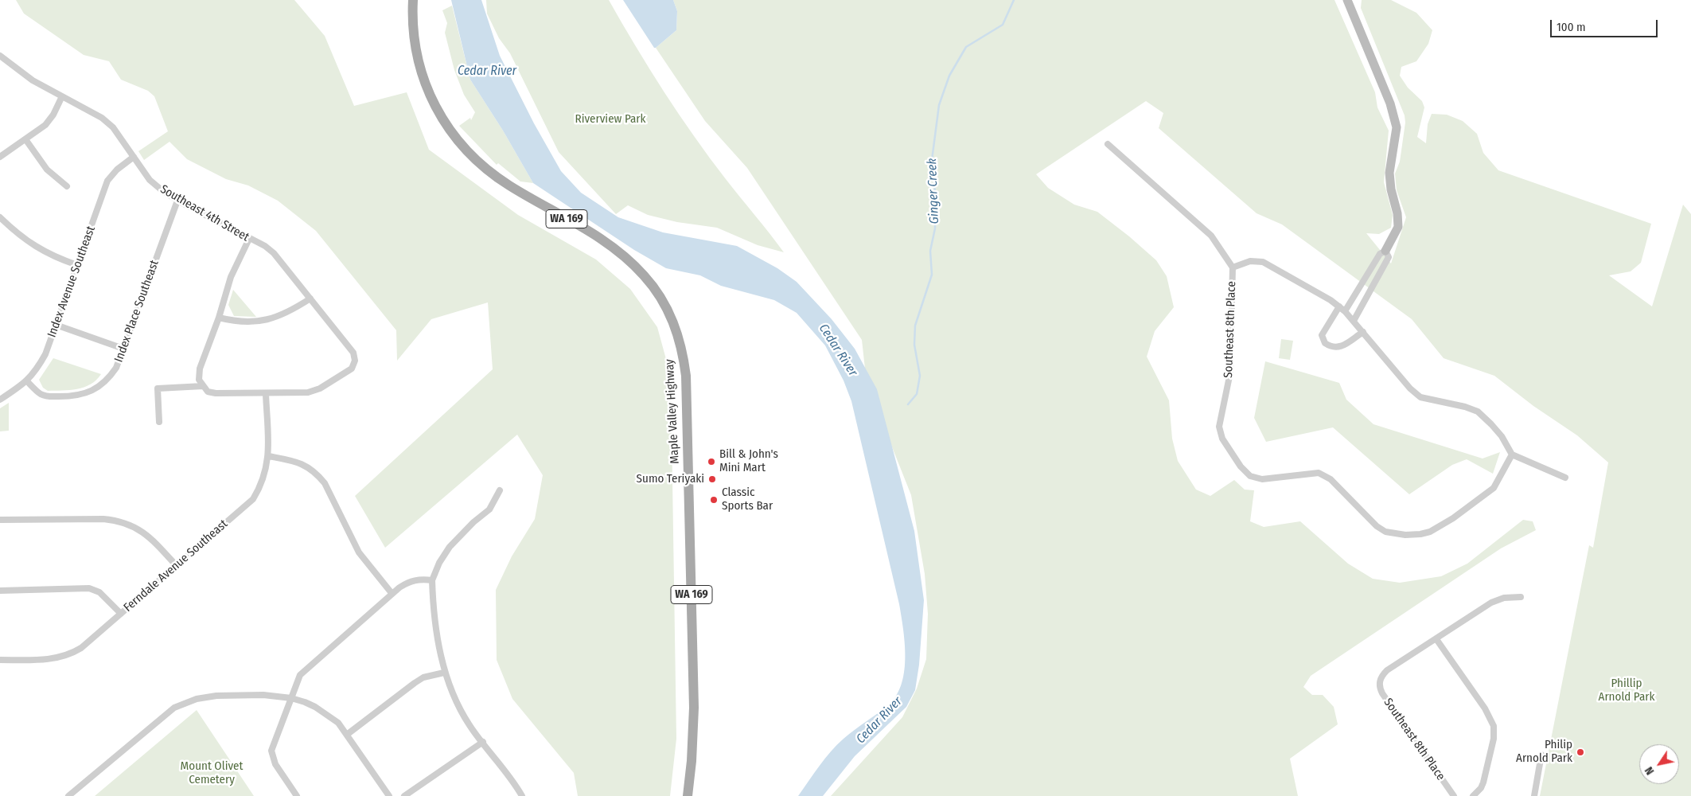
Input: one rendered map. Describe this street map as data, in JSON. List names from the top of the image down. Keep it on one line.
{"streets":{"main road":["WA 169","Maple Valley Highway"],"street":["Southeast 4th Street","Index Avenue Southeast","Index Place Southeast","Southeast 8th Place","Ferndale Avenue Southeast"]},"crossings":[["Southeast 4th Street","Index Avenue Southeast"],["Southeast 4th Street","Index Place Southeast"],["Southeast 4th Street","Ferndale Avenue Southeast"],["Index Avenue Southeast","Index Place Southeast"]],"water":["Cedar River","Ginger Creek"],"parks":["Riverview Park","Phillip Arnold Park","Mount Olivet Cemetery"],"places":["Bill & John's Mini Mart","Sumo Teriyaki","Classic Sports Bar","Philip Arnold Park"],"scale_bar":"100 m","north":"bottom left"}
